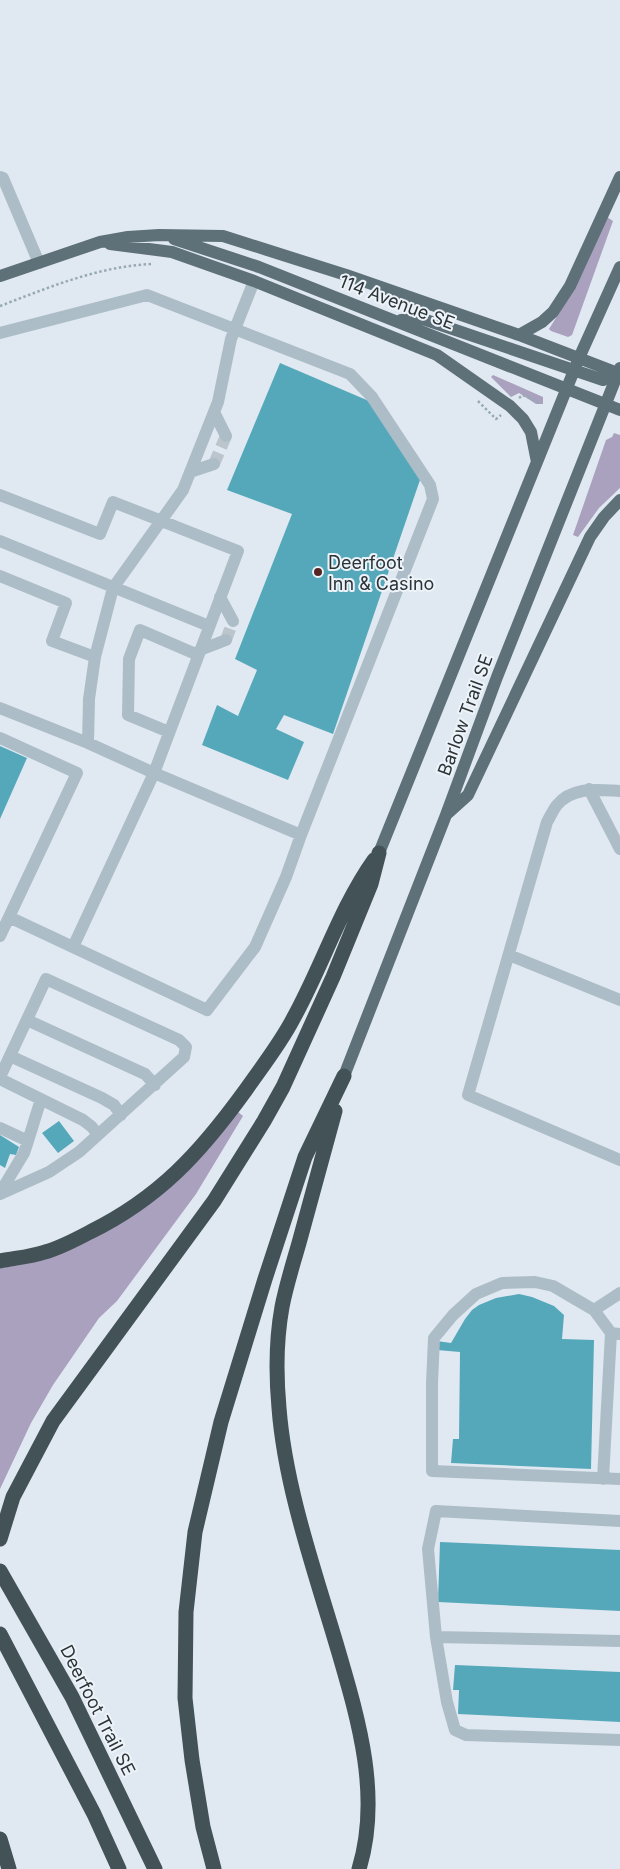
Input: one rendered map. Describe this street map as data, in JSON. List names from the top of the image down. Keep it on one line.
{"streets":{"highway":["Deerfoot Trail SE"],"main road":["114 Avenue SE","Barlow Trail SE"]},"crossings":[["114 Avenue SE","Barlow Trail SE"]],"places":["Deerfoot Inn & Casino"]}
